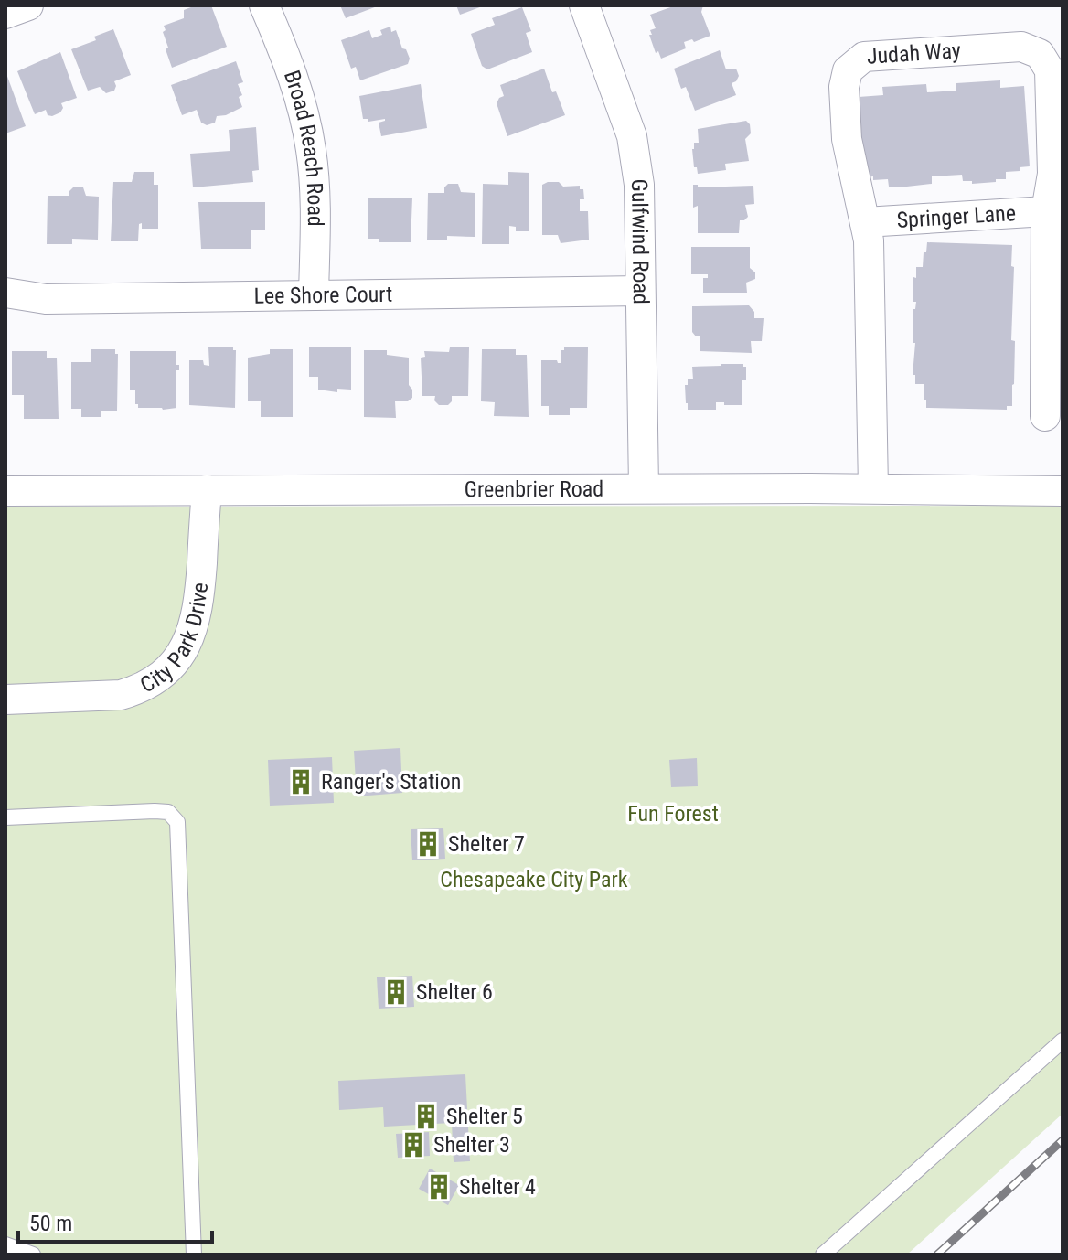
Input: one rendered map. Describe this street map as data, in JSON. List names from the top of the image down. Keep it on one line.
{"streets":{"street":["Judah Way","Broad Reach Road","Springer Lane","Gulfwind Road","Lee Shore Court","Greenbrier Road","City Park Drive"]},"crossings":[["Judah Way","Springer Lane"],["Judah Way","Greenbrier Road"],["Broad Reach Road","Lee Shore Court"],["Gulfwind Road","Lee Shore Court"],["Gulfwind Road","Greenbrier Road"],["Greenbrier Road","City Park Drive"]],"parks":["Fun Forest","Chesapeake City Park"],"places":{"building":["Ranger's Station","Shelter 7","Shelter 6","Shelter 5","Shelter 3","Shelter 4"]},"scale_bar":"50 m"}
